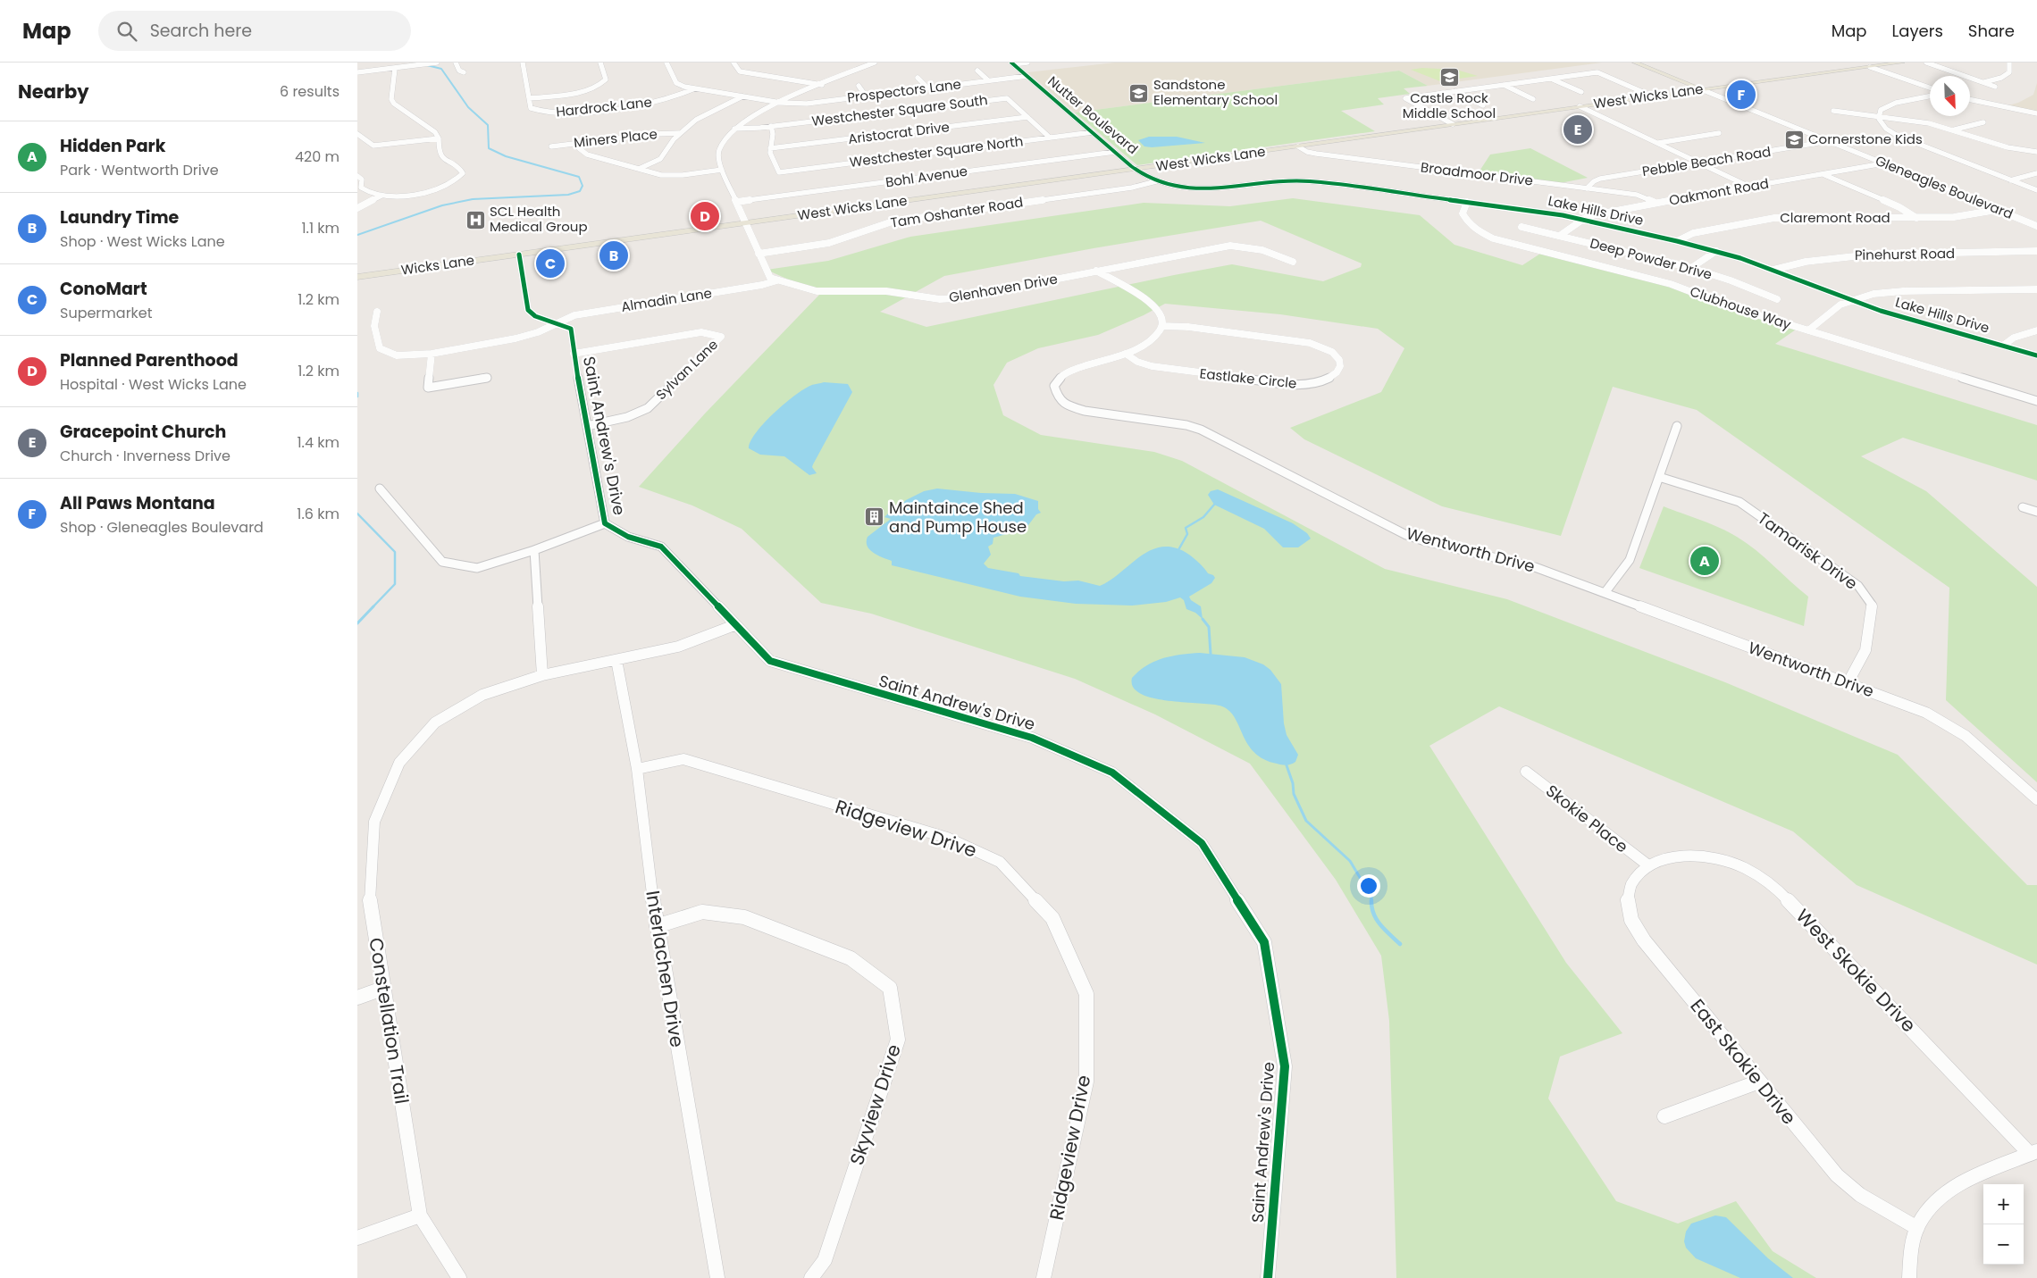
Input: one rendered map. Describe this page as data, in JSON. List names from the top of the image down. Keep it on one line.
{"streets":{"main road":["West Wicks Lane","Wicks Lane"],"street":["Prospectors Lane","Hardrock Lane","Westchester Square South","Nutter Boulevard","Aristocrat Drive","Miners Place","Westchester Square North","Pebble Beach Road","Broadmoor Drive","Bohl Avenue","Gleneagles Boulevard","Oakmont Road","Lake Hills Drive","Tam Oshanter Road","Claremont Road","Pinehurst Road","Deep Powder Drive","Glenhaven Drive","Almadin Lane","Clubhouse Way","Sylvan Lane","Eastlake Circle","Saint Andrew's Drive","Wentworth Drive","Tamarisk Drive","Skokie Place","Ridgeview Drive","Interlachen Drive","West Skokie Drive","Constellation Trail","East Skokie Drive","Skyview Drive"]},"crossings":[["Prospectors Lane","Nutter Boulevard"],["West Wicks Lane","Nutter Boulevard"],["West Wicks Lane","Broadmoor Drive"],["West Wicks Lane","Gleneagles Boulevard"],["West Wicks Lane","Lake Hills Drive"],["West Wicks Lane","Wicks Lane"],["West Wicks Lane","Saint Andrew's Drive"],["Westchester Square South","Aristocrat Drive"],["Westchester Square South","Westchester Square North"],["Nutter Boulevard","Westchester Square North"],["Nutter Boulevard","Bohl Avenue"],["Nutter Boulevard","Lake Hills Drive"],["Aristocrat Drive","Westchester Square North"],["Pebble Beach Road","Broadmoor Drive"],["Pebble Beach Road","Gleneagles Boulevard"],["Broadmoor Drive","Oakmont Road"],["Gleneagles Boulevard","Oakmont Road"],["Gleneagles Boulevard","Claremont Road"],["Oakmont Road","Lake Hills Drive"],["Oakmont Road","Deep Powder Drive"],["Lake Hills Drive","Tam Oshanter Road"],["Lake Hills Drive","Claremont Road"],["Lake Hills Drive","Pinehurst Road"],["Lake Hills Drive","Clubhouse Way"],["Wicks Lane","Saint Andrew's Drive"],["Glenhaven Drive","Almadin Lane"],["Almadin Lane","Saint Andrew's Drive"],["Sylvan Lane","Saint Andrew's Drive"],["Eastlake Circle","Wentworth Drive"],["Saint Andrew's Drive","Constellation Trail"],["Wentworth Drive","Tamarisk Drive"],["Skokie Place","West Skokie Drive"],["Skokie Place","East Skokie Drive"],["Ridgeview Drive","Interlachen Drive"],["Interlachen Drive","Constellation Trail"],["Interlachen Drive","Skyview Drive"],["West Skokie Drive","East Skokie Drive"]],"places":{"school or university":["Castle Rock Middle School","Sandstone Elementary School","Cornerstone Kids"],"hospital":["SCL Health Medical Group"],"building":["Maintaince Shed and Pump House"]},"north":"bottom right","page":{"header":"Map","search":"Search here","nav":["Map","Layers","Share"],"heading":["Nearby","6 results"],"pins":["F","E","D","B","C","A"],"list":[{"mark":"A","name":"Hidden Park","note":"Park · Wentworth Drive","value":"420 m"},{"mark":"B","name":"Laundry Time","note":"Shop · West Wicks Lane","value":"1.1 km"},{"mark":"C","name":"ConoMart","note":"Supermarket","value":"1.2 km"},{"mark":"D","name":"Planned Parenthood","note":"Hospital · West Wicks Lane","value":"1.2 km"},{"mark":"E","name":"Gracepoint Church","note":"Church · Inverness Drive","value":"1.4 km"},{"mark":"F","name":"All Paws Montana","note":"Shop · Gleneagles Boulevard","value":"1.6 km"}],"map_buttons":["+","−"]}}
